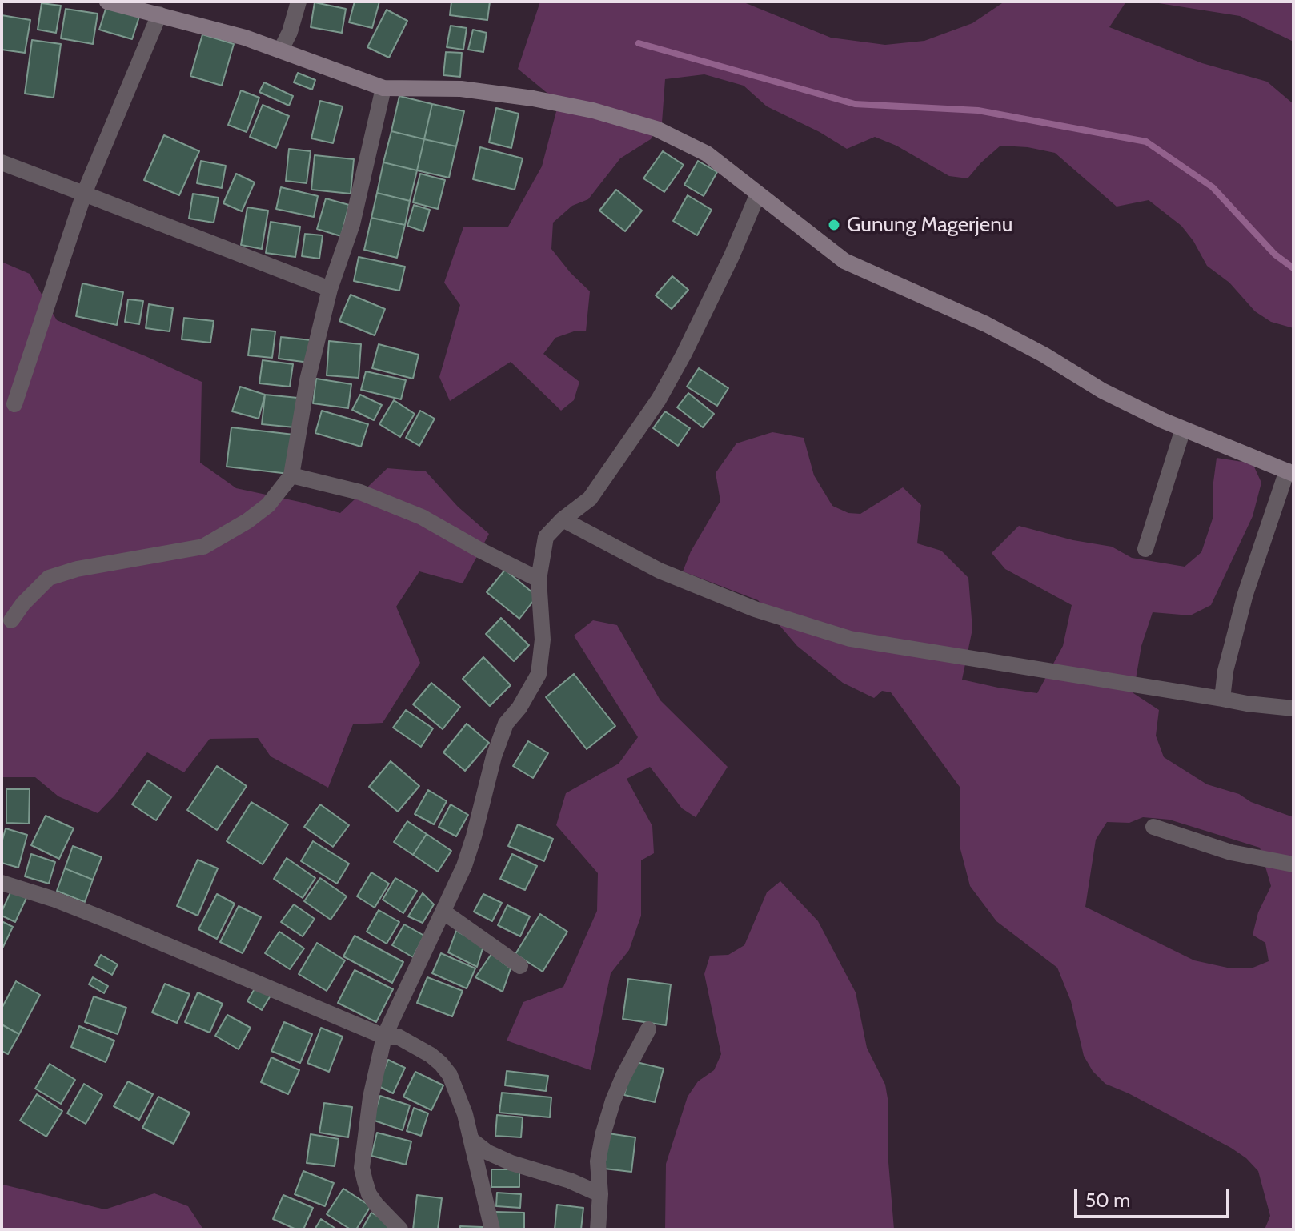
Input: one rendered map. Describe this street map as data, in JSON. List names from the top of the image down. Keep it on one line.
{"places":["Gunung Magerjenu"],"scale_bar":"50 m"}
